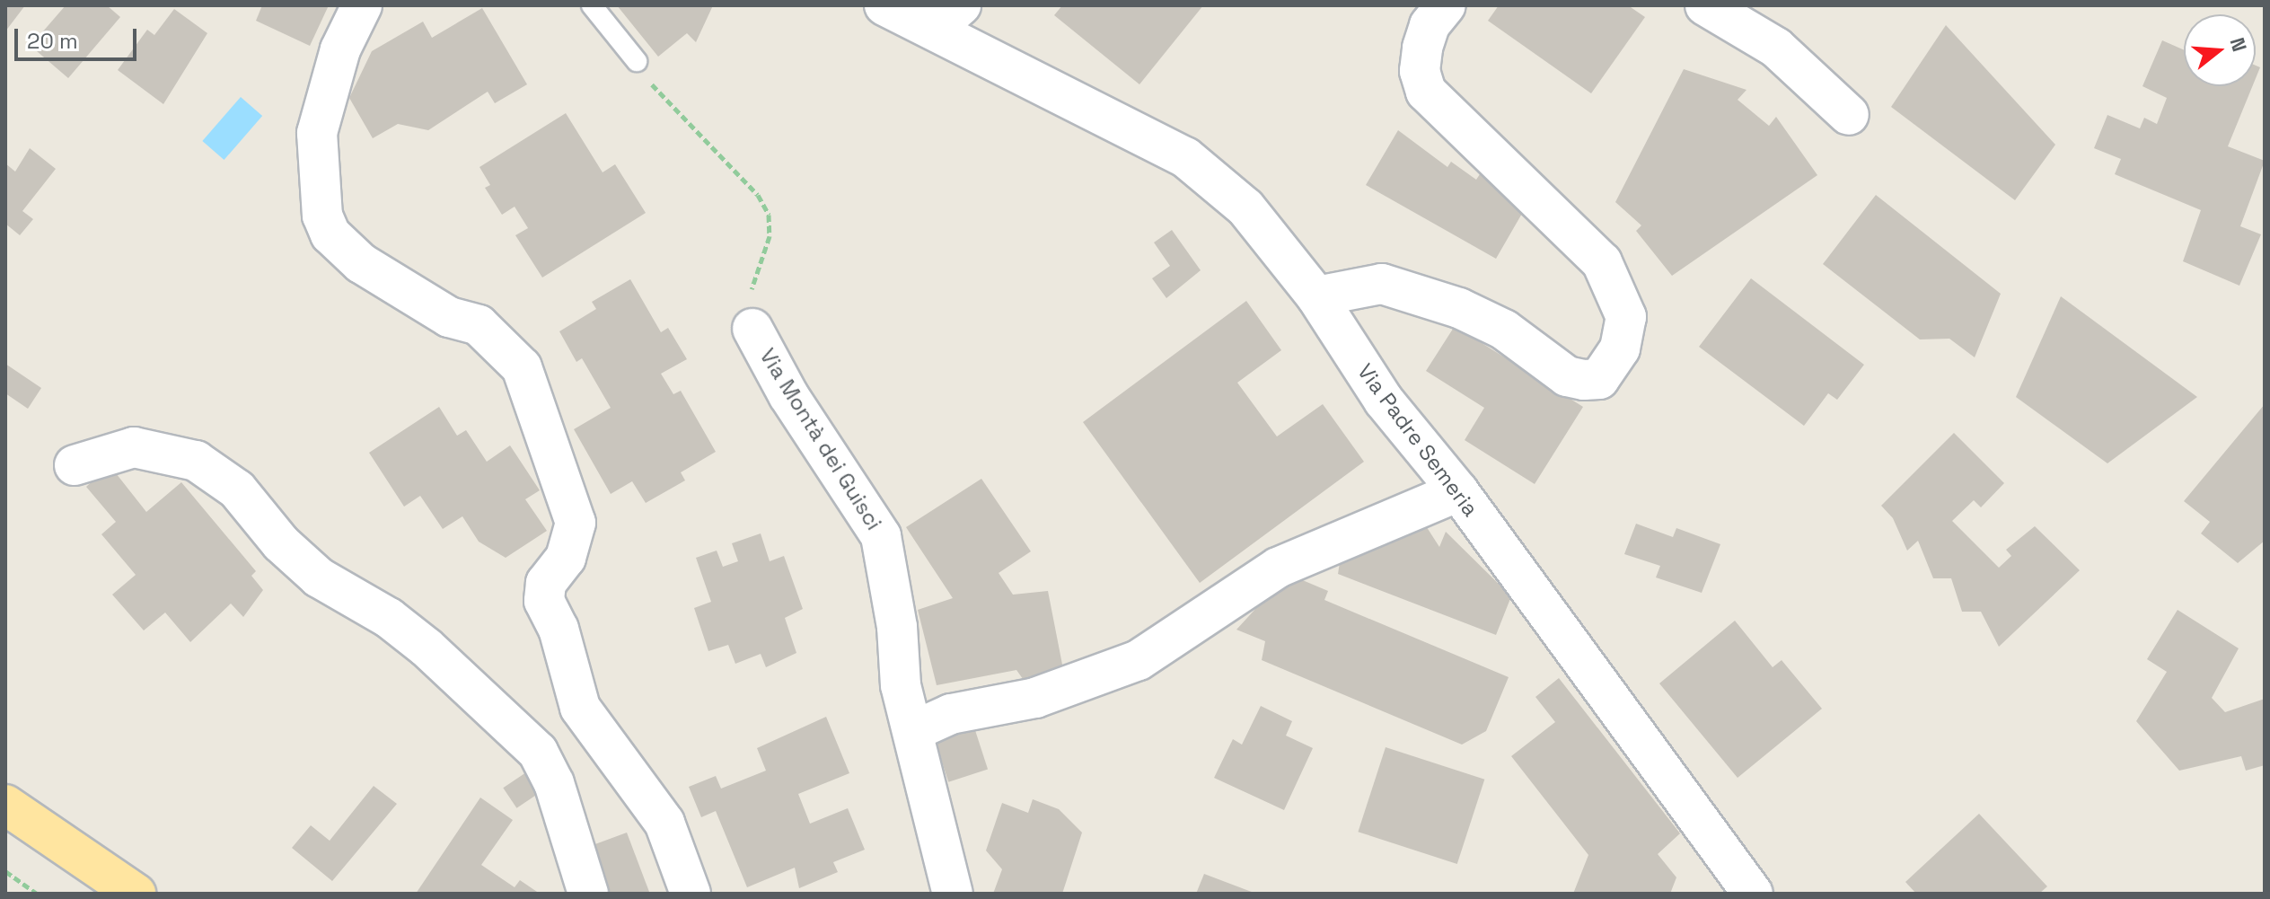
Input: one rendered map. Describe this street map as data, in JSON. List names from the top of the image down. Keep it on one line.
{"streets":{"street":["Via Montà dei Guisci","Via Padre Semeria"]},"scale_bar":"20 m","north":"right"}
